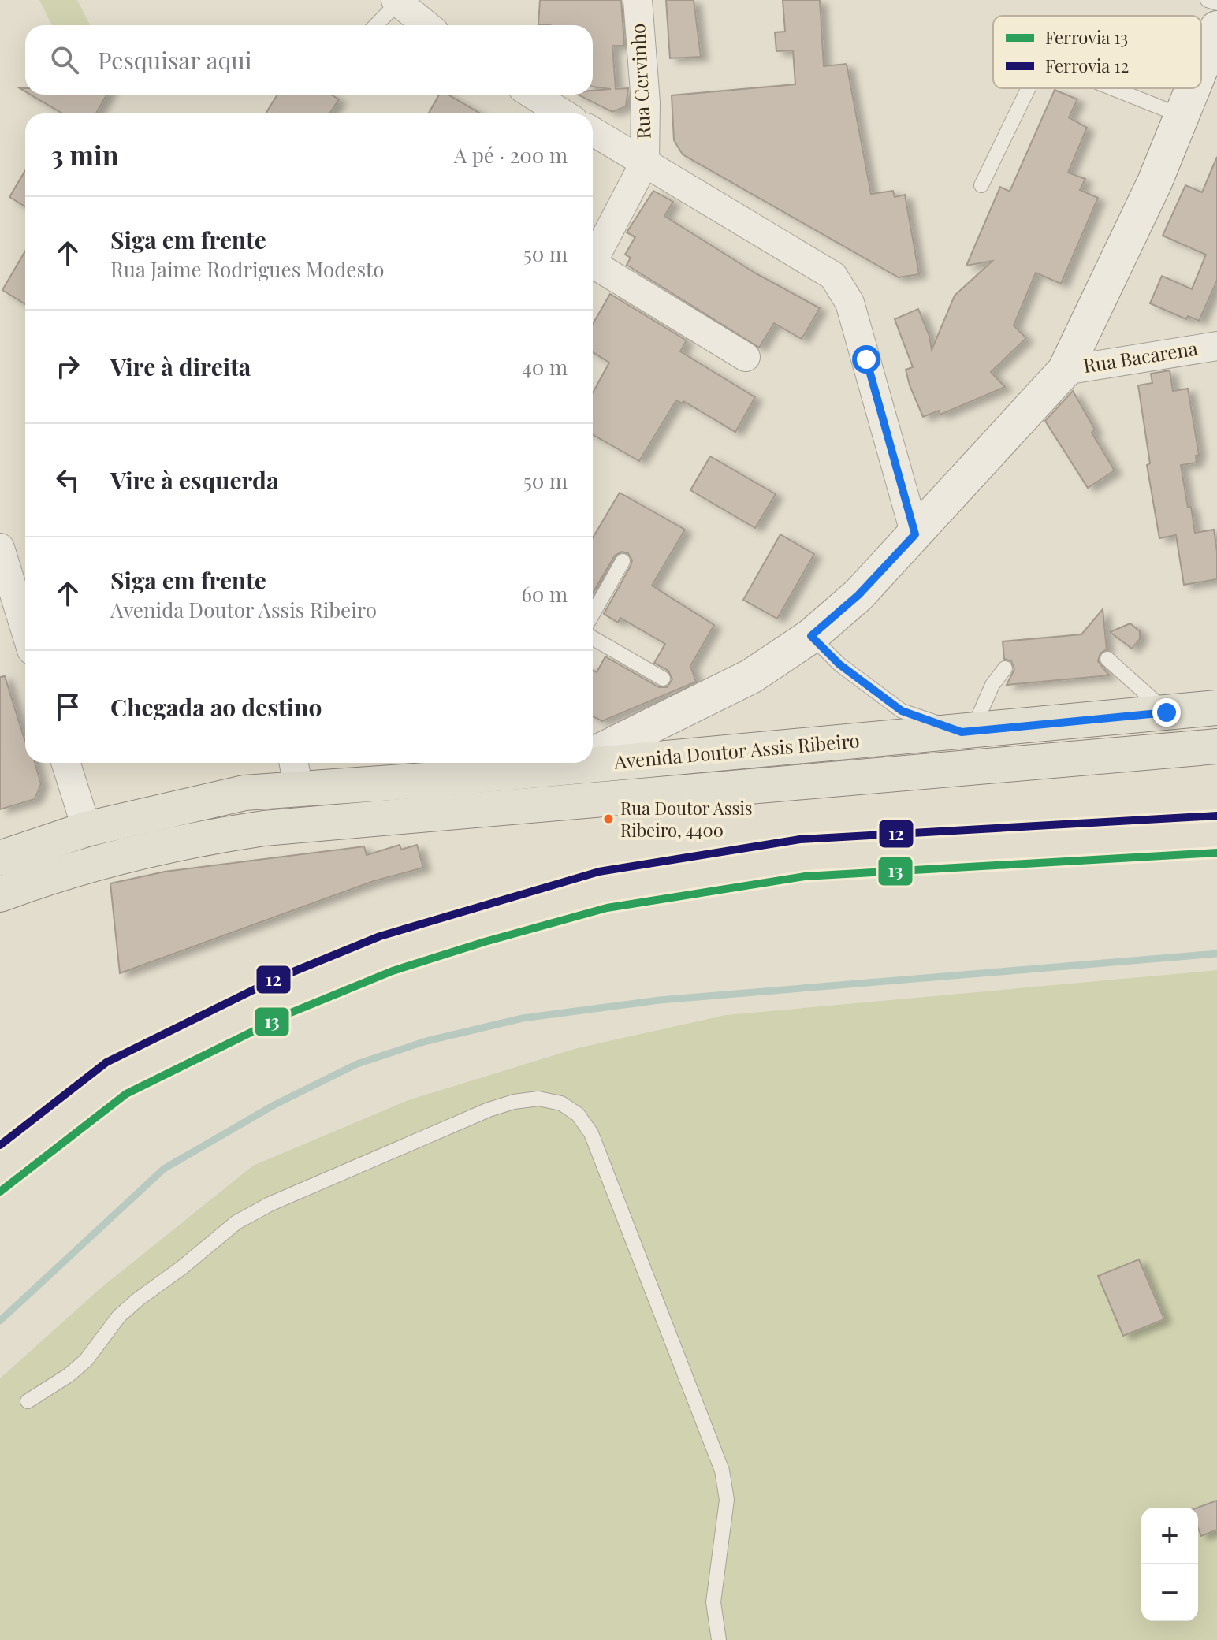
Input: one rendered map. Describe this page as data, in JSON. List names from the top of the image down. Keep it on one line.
{"streets":{"main road":["Avenida Doutor Assis Ribeiro"],"street":["Rua Cervinho","Rua Bacarena"]},"places":["Rua Doutor Assis Ribeiro, 4400"],"lines":["rail line 12","rail line 13"],"legend":["Ferrovia 13","Ferrovia 12"],"page":{"search":"Pesquisar aqui","heading":["3 min","A pé · 200 m"],"list":[["Siga em frente","Rua Jaime Rodrigues Modesto","50 m"],["Vire à direita","40 m"],["Vire à esquerda","50 m"],["Siga em frente","Avenida Doutor Assis Ribeiro","60 m"],"Chegada ao destino"],"map_buttons":["+","−"]}}
